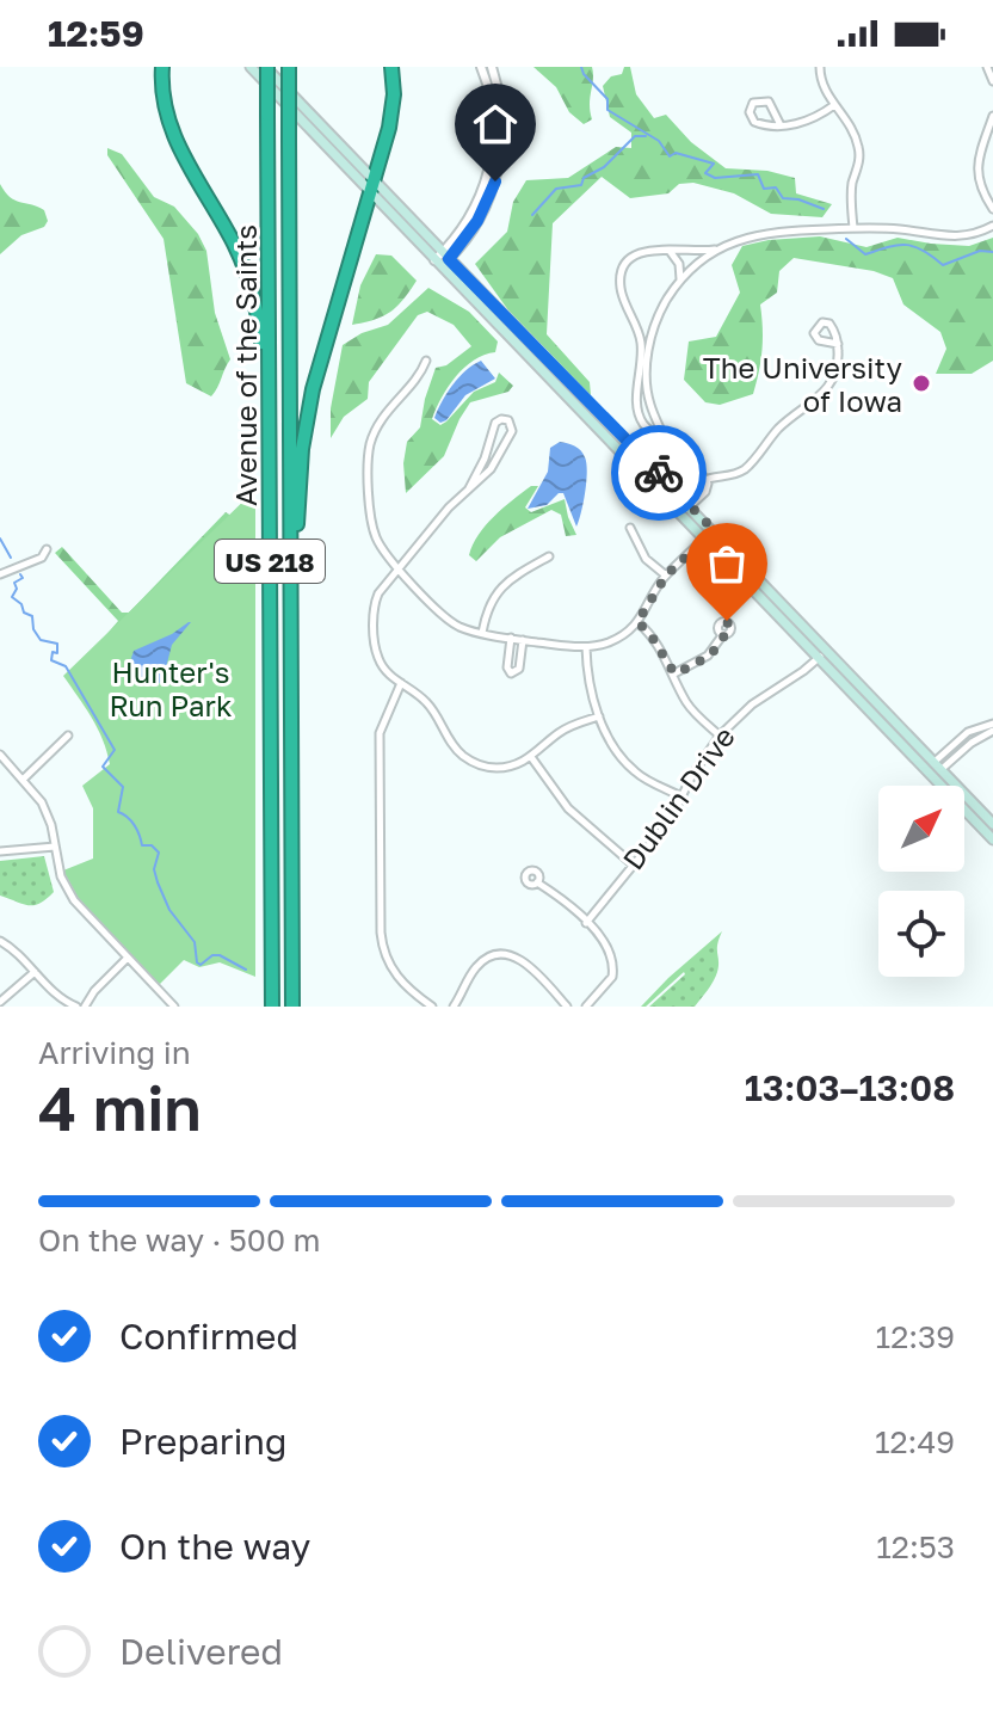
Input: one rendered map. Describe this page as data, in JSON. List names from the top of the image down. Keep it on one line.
{"streets":{"highway":["Avenue of the Saints","US 218"],"street":["Dublin Drive"]},"parks":["Hunter's Run Park"],"places":["The University of Iowa"],"north":"top right","page":{"status":"12:59","heading":["4 min","Arriving in","13:03–13:08"],"bar":"On the way · 500 m","list":[["Confirmed","12:39"],["Preparing","12:49"],["On the way","12:53"],"Delivered"]}}
